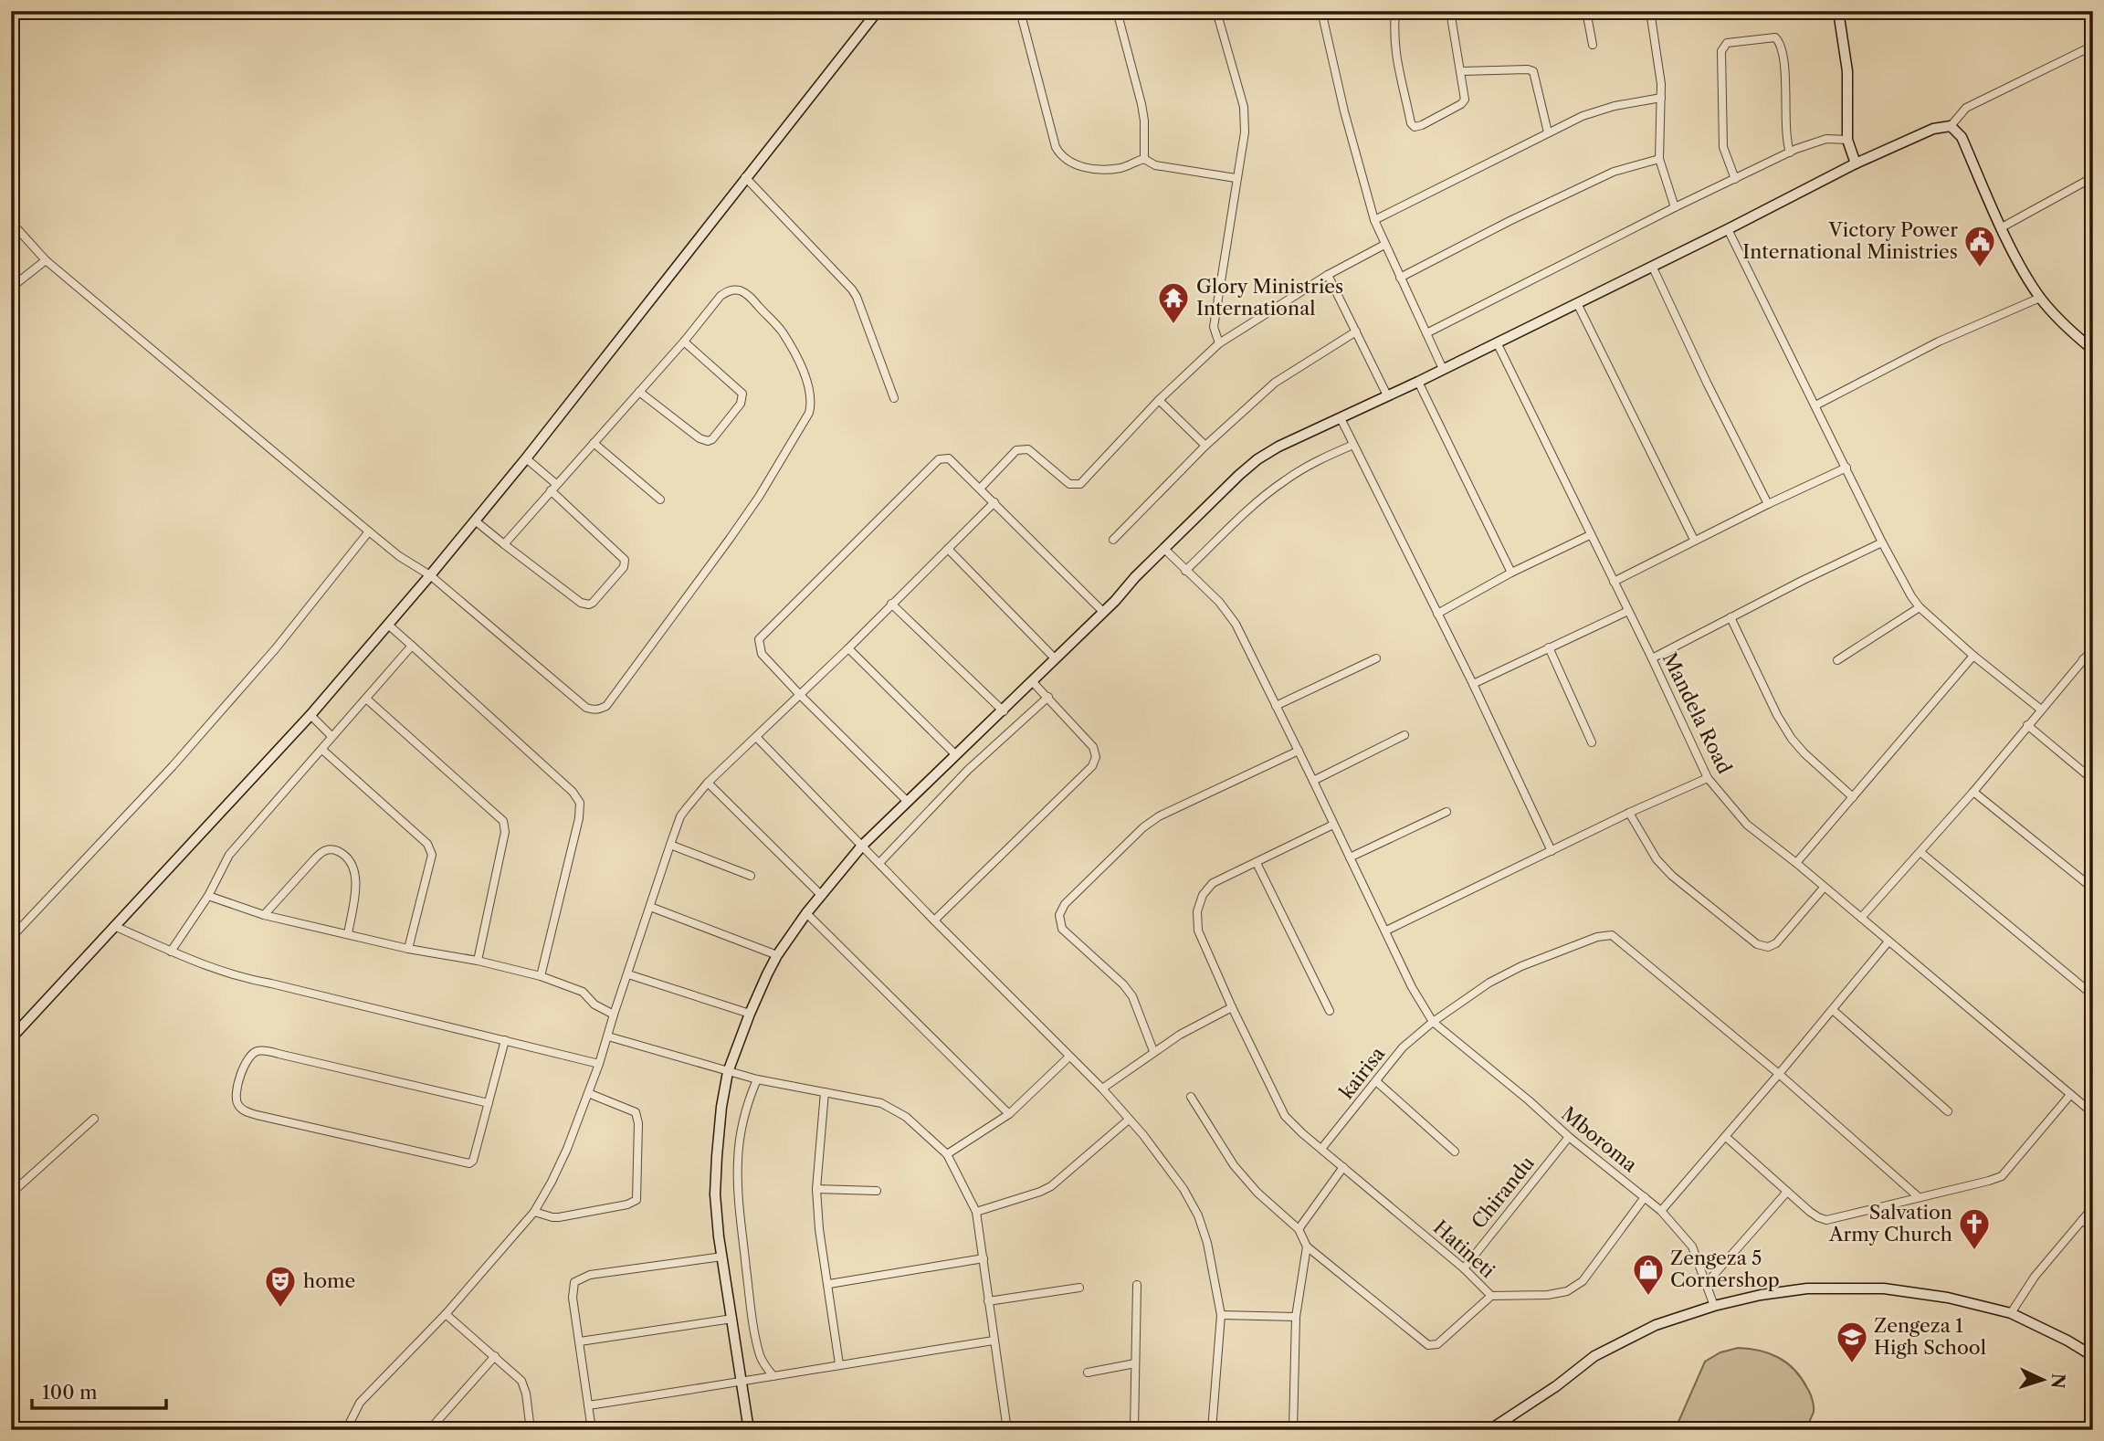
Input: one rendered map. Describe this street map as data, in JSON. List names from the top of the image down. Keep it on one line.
{"streets":{"street":["Mandela Road","kairisa","Mboroma","Chirandu","Hatineti"]},"crossings":[["kairisa","Mboroma"],["kairisa","Hatineti"],["Mboroma","Chirandu"],["Mboroma","Hatineti"],["Chirandu","Hatineti"]],"places":{"public building":["Victory Power International Ministries"],"temple":["Glory Ministries International"],"church":["Salvation Army Church"],"shop":["Zengeza 5 Cornershop"],"theatre":["home"],"school or university":["Zengeza 1 High School"]},"scale_bar":"100 m","north":"right"}
